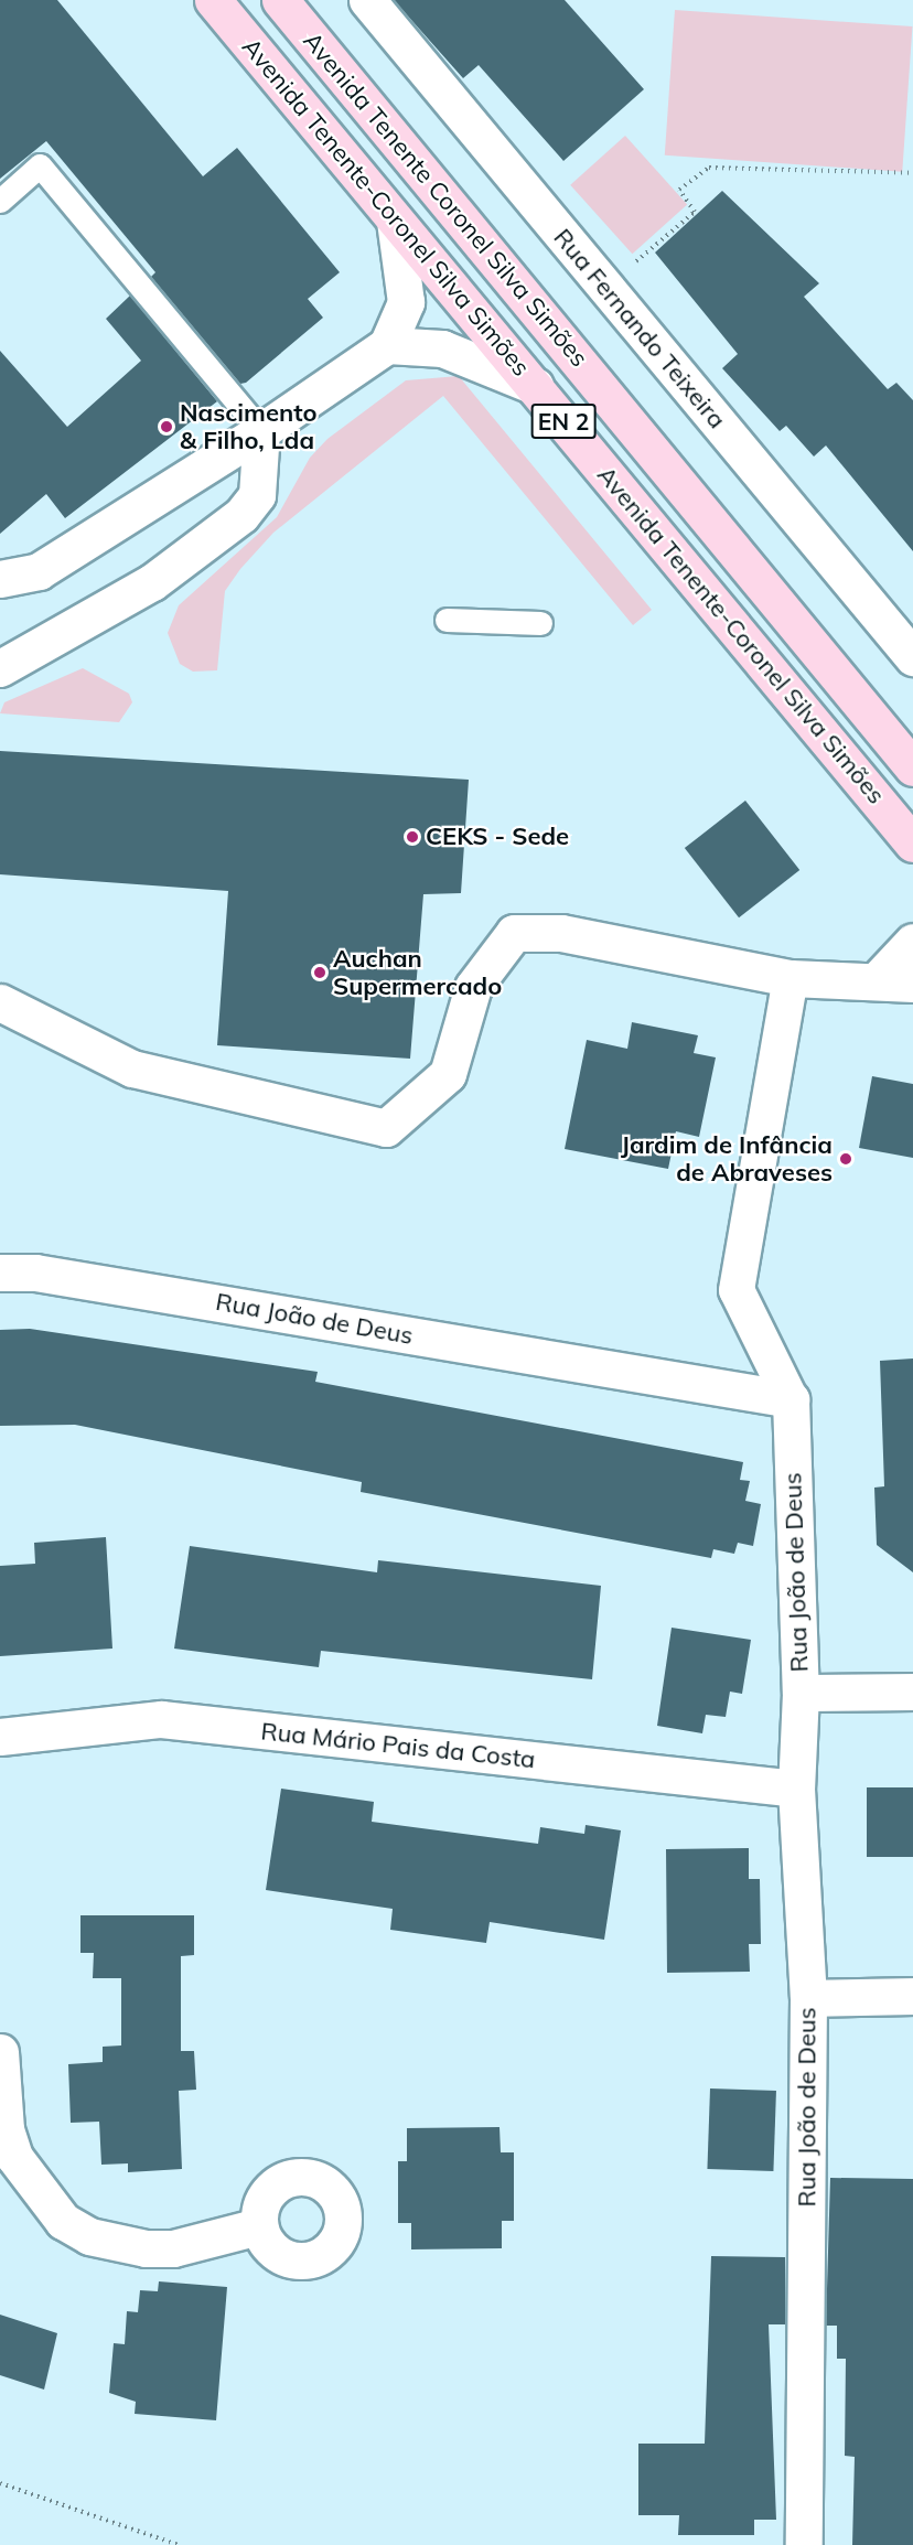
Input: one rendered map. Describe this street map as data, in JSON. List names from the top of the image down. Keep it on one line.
{"streets":{"main road":["Avenida Tenente Coronel Silva Simões","Avenida Tenente-Coronel Silva Simões","EN 2"],"street":["Rua Fernando Teixeira","Rua João de Deus","Rua Mário Pais da Costa"]},"crossings":[["Rua João de Deus","Rua Mário Pais da Costa"]],"places":["Nascimento & Filho, Lda","CEKS - Sede","Auchan Supermercado","Jardim de Infância de Abraveses"]}
